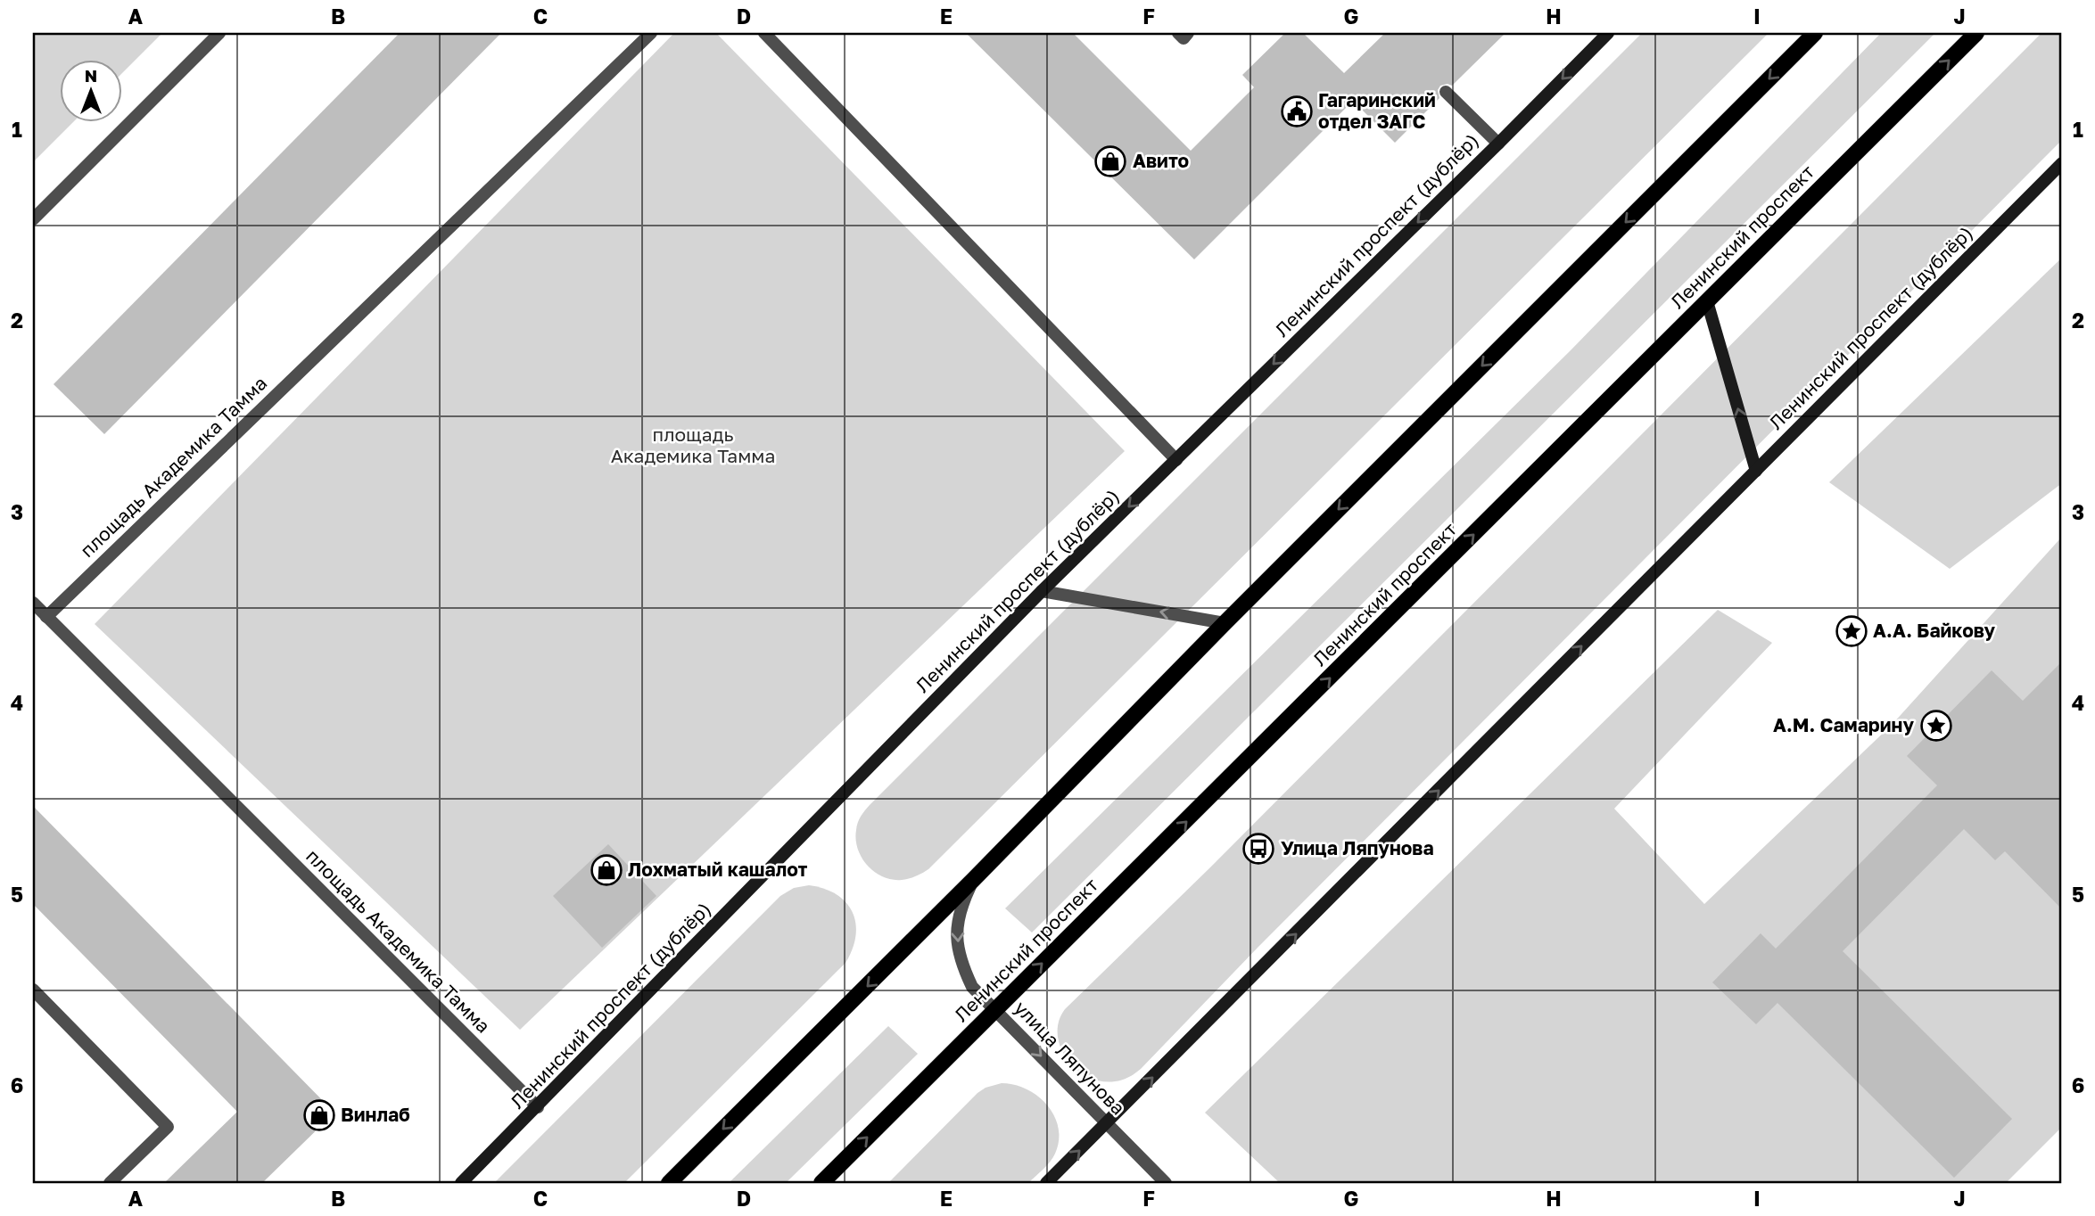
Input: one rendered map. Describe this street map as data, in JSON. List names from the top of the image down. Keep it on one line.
{"streets":{"main road":["Ленинский проспект"],"street":["Ленинский проспект (дублёр)","площадь Академика Тамма","улица Ляпунова"]},"crossings":[["Ленинский проспект (дублёр)","площадь Академика Тамма"],["Ленинский проспект (дублёр)","улица Ляпунова"],["Ленинский проспект","улица Ляпунова"]],"one_way":["улица Ляпунова"],"parks":["площадь Академика Тамма"],"places":{"public building":["Гагаринский отдел ЗАГС"],"shop":["Авито","Лохматый кашалот","Винлаб"],"place":["А.А. Байкову","А.М. Самарину"],"bus stop":["Улица Ляпунова"]},"north":"top","grid":{"columns":["A","B","C","D","E","F","G","H","I","J"],"rows":["1","2","3","4","5","6"]}}
